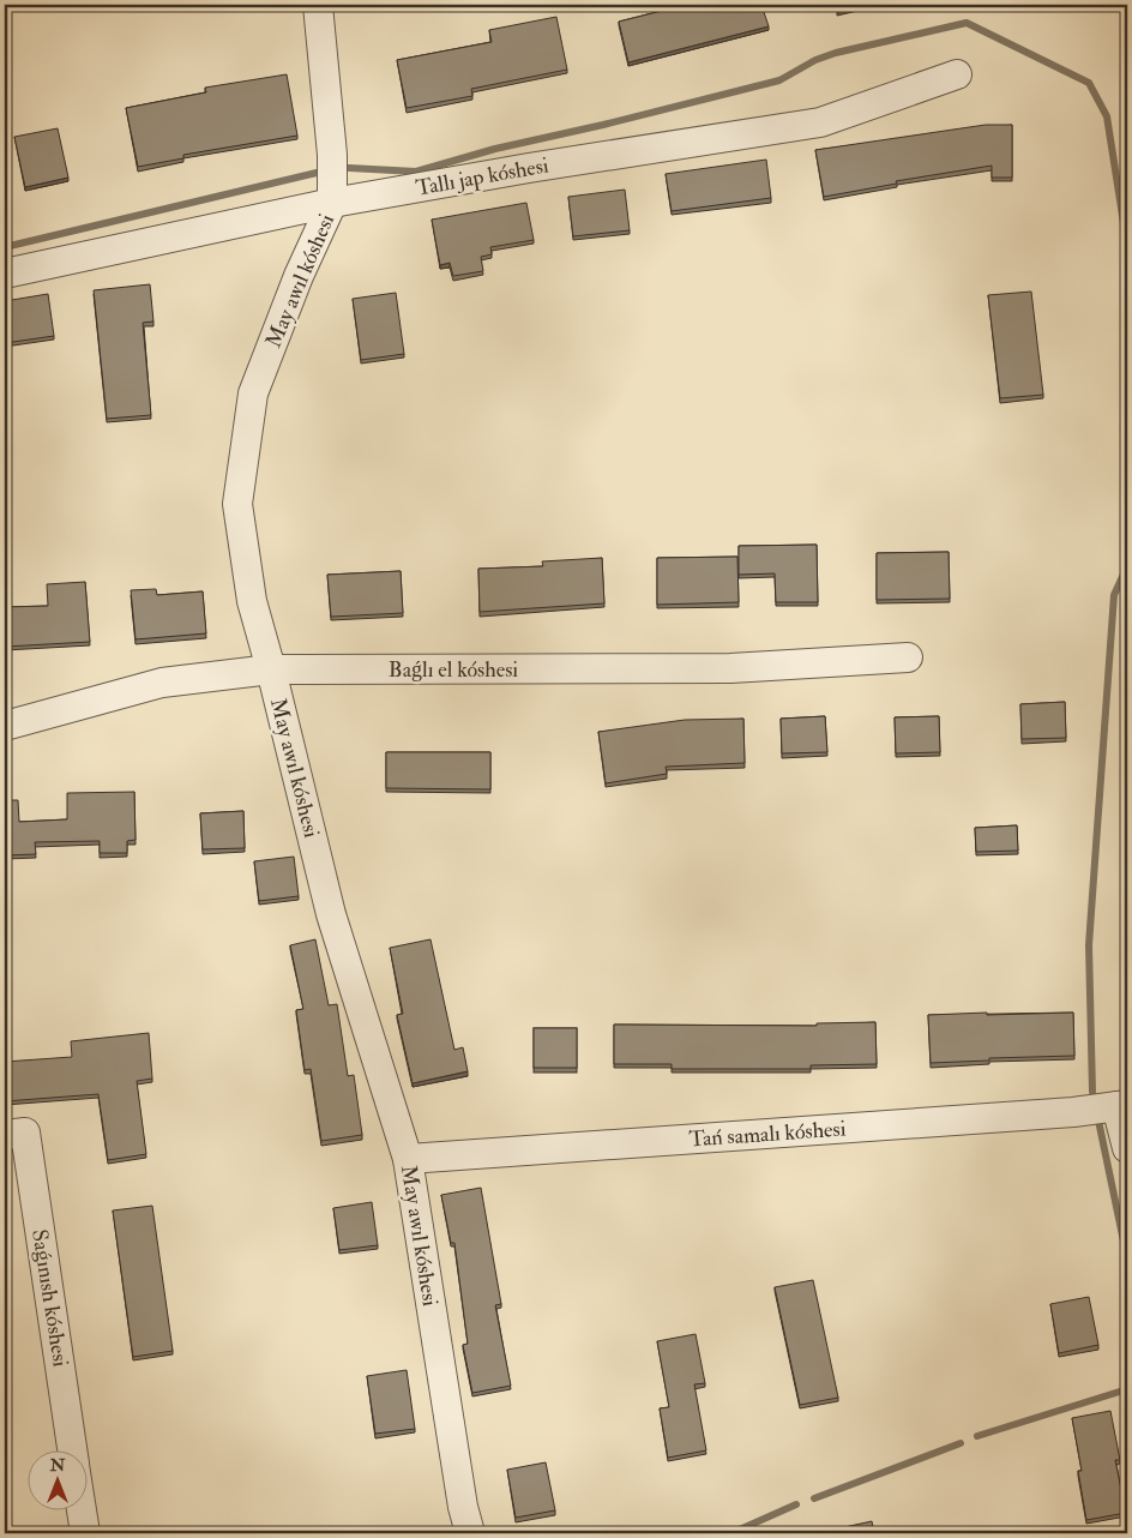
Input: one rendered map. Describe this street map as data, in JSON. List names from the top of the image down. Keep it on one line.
{"streets":{"street":["Tallı jap kóshesi","May awıl kóshesi","Baǵlı el kóshesi","Tań samalı kóshesi","Saǵınısh kóshesi"]},"crossings":[["Tallı jap kóshesi","May awıl kóshesi"],["May awıl kóshesi","Baǵlı el kóshesi"],["May awıl kóshesi","Tań samalı kóshesi"]],"north":"top"}
